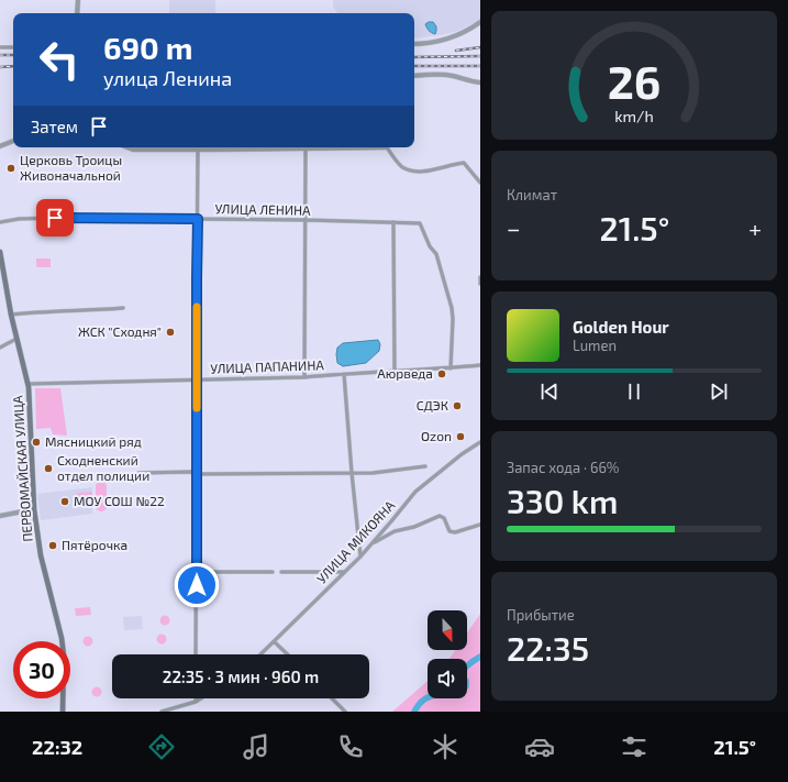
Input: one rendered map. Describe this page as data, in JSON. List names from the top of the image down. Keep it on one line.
{"streets":{"main road":["ПЕРВОМАЙСКАЯ УЛИЦА"],"street":["УЛИЦА ЛЕНИНА","УЛИЦА ПАПАНИНА","УЛИЦА МИКОЯНА"]},"crossings":[["УЛИЦА ЛЕНИНА","УЛИЦА ПАПАНИНА"],["УЛИЦА ПАПАНИНА","ПЕРВОМАЙСКАЯ УЛИЦА"]],"places":["Церковь Троицы Живоначальной","ЖСК \"Сходня\"","Аюрведа","СДЭК","Ozon","Мясницкий ряд","Сходненский отдел полиции","МОУ СОШ №22","Пятёрочка"],"north":"bottom","page":{"turn":["690 m","улица Ленина"],"then":"Затем","tile":["Климат",["Запас хода · 66%","330 km"],["Прибытие","22:35"]],"heat":["−","21.5°","+"],"song":["Golden Hour","Lumen"],"limit":"30","trip":"22:35 · 3 мин · 960 m","tabs":["22:32","21.5°"],"gauge":["26","km/h"]}}
